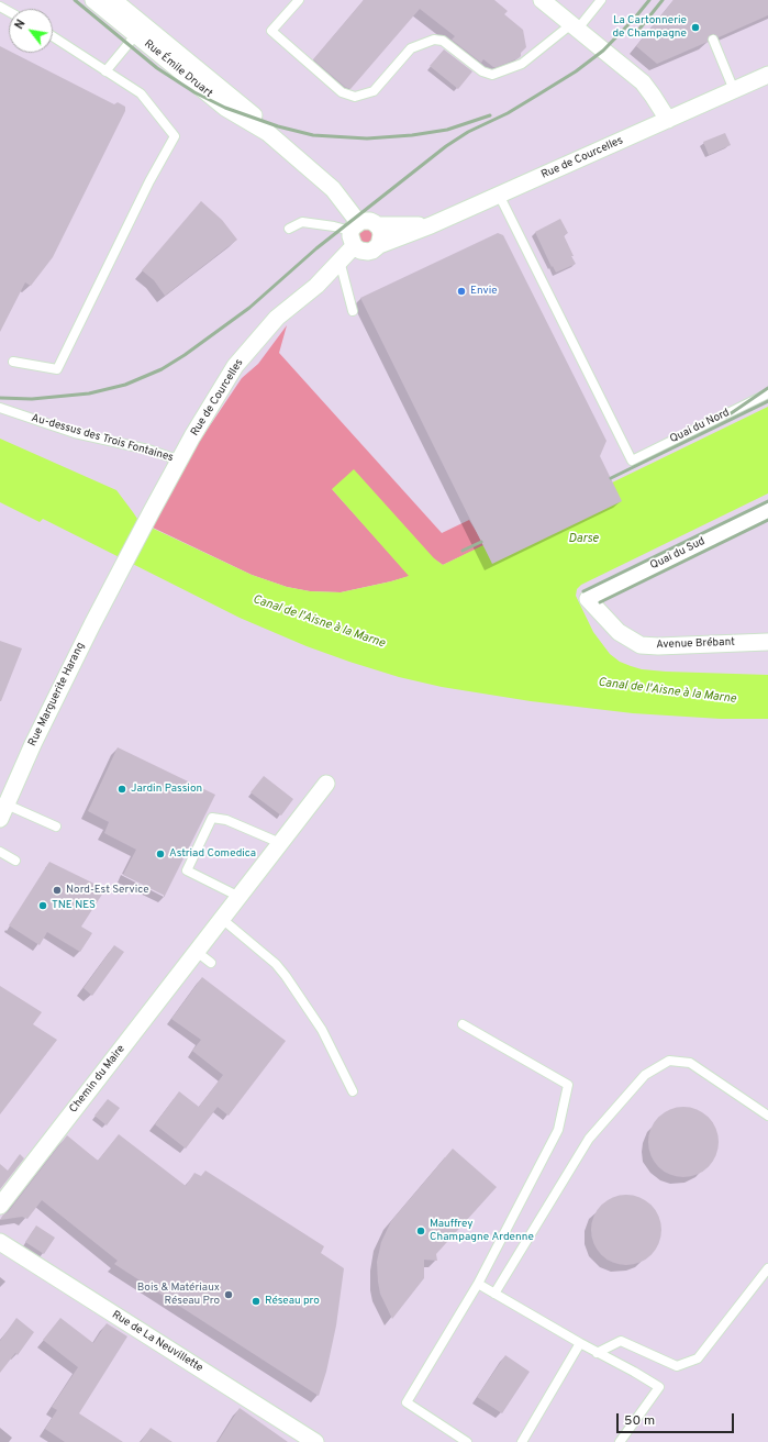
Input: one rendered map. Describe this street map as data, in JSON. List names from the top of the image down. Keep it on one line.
{"streets":{"street":["Rue Émile Druart","Rue de Courcelles","Quai du Sud","Avenue Brébant","Rue Marguerite Harang","Chemin du Maire","Rue de La Neuvillette"],"lane":["Quai du Nord","Au-dessus des Trois Fontaines"]},"crossings":[["Rue Émile Druart","Rue de Courcelles"],["Rue de Courcelles","Quai du Nord"],["Rue de Courcelles","Au-dessus des Trois Fontaines"],["Rue de Courcelles","Rue Marguerite Harang"],["Quai du Sud","Avenue Brébant"]],"water":["Darse","Canal de l'Aisne à la Marne"],"places":["La Cartonnerie de Champagne","Envie","Jardin Passion","Astriad Comedica","Nord-Est Service","TNE NES","Mauffrey Champagne Ardenne","Bois & Matériaux Réseau Pro","Réseau pro"],"scale_bar":"50 m","north":"top left"}
